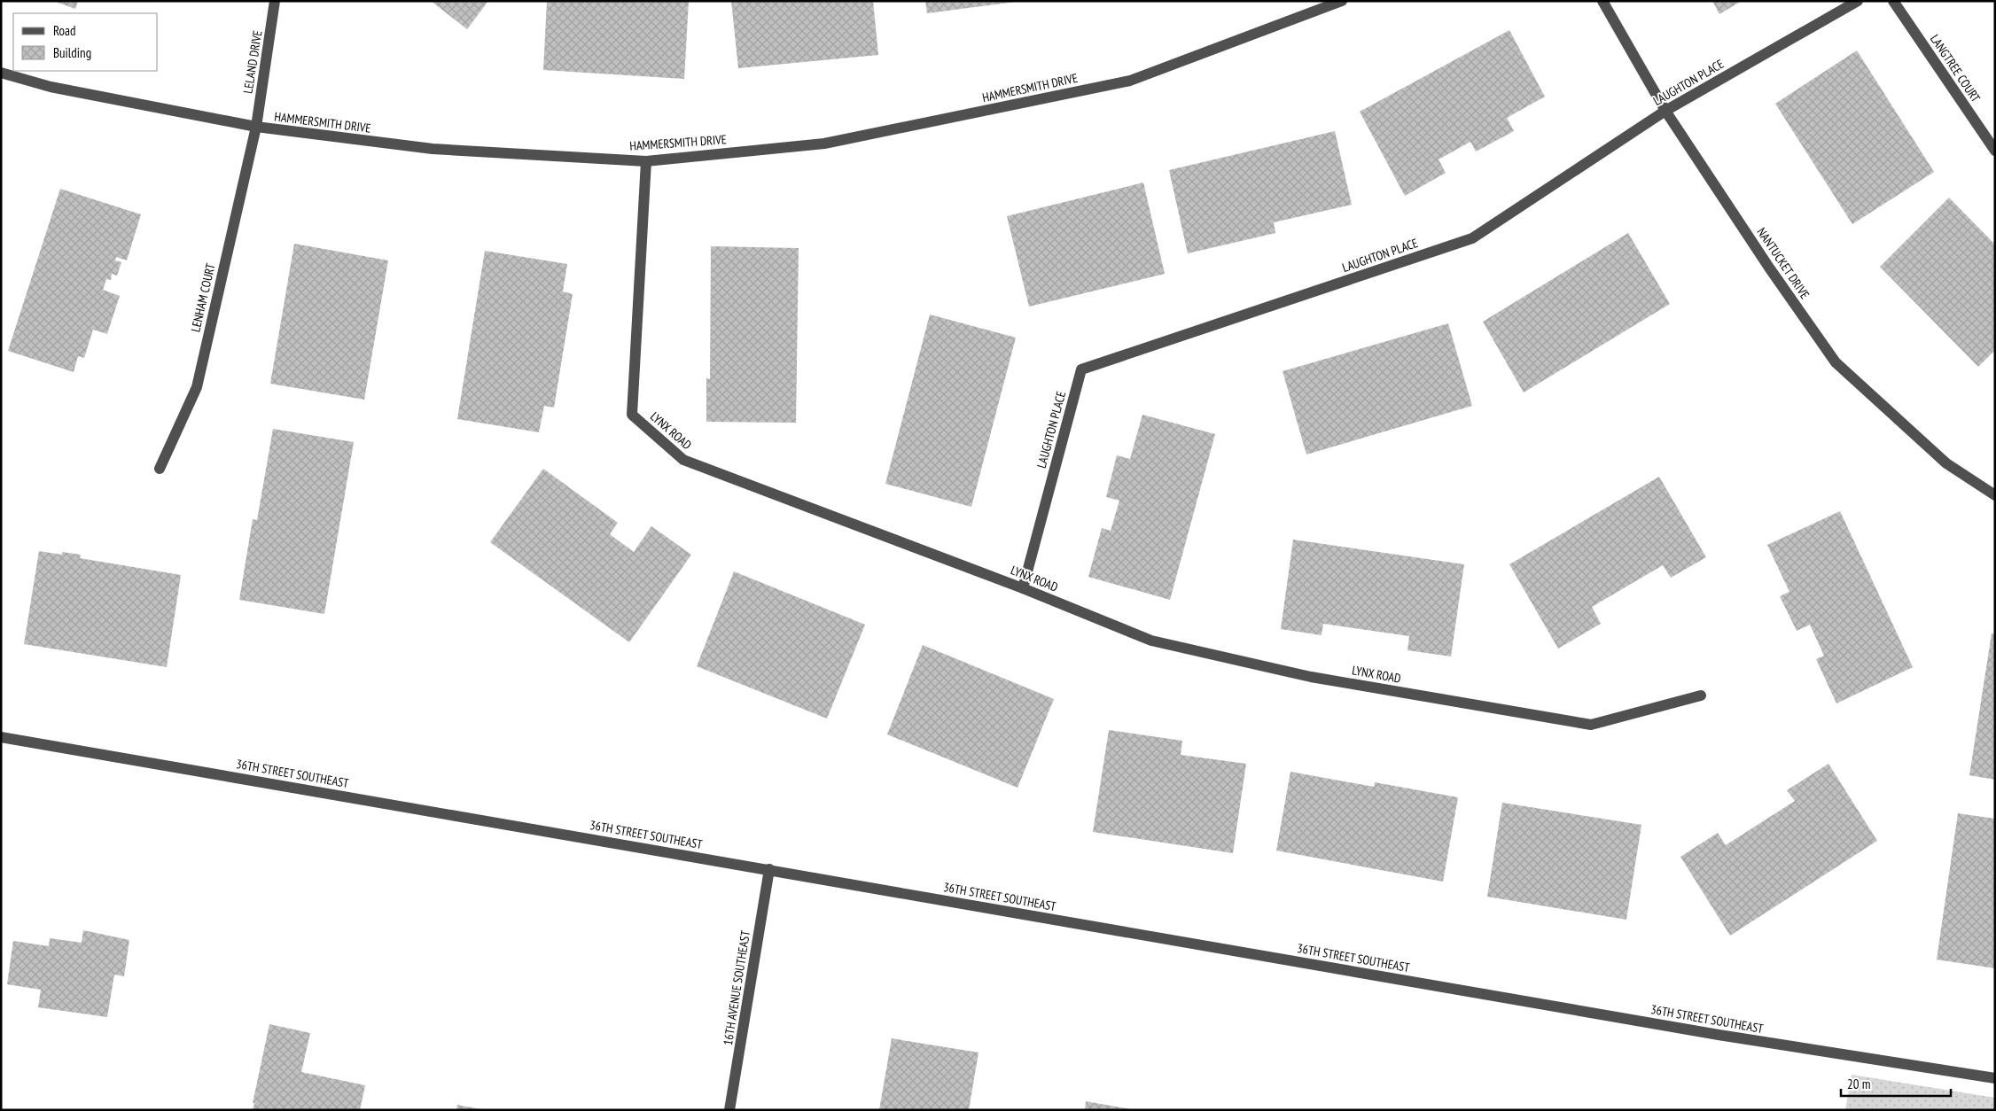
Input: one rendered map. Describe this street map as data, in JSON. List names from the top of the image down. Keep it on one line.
{"streets":{"street":["LELAND DRIVE","LANGTREE COURT","LAUGHTON PLACE","HAMMERSMITH DRIVE","NANTUCKET DRIVE","LENHAM COURT","LYNX ROAD","36TH STREET SOUTHEAST","16TH AVENUE SOUTHEAST"]},"crossings":[["LELAND DRIVE","HAMMERSMITH DRIVE"],["LELAND DRIVE","LENHAM COURT"],["LAUGHTON PLACE","NANTUCKET DRIVE"],["LAUGHTON PLACE","LYNX ROAD"],["HAMMERSMITH DRIVE","LENHAM COURT"],["HAMMERSMITH DRIVE","LYNX ROAD"],["36TH STREET SOUTHEAST","16TH AVENUE SOUTHEAST"]],"legend":["Road","Building"],"scale_bar":"20 m"}
